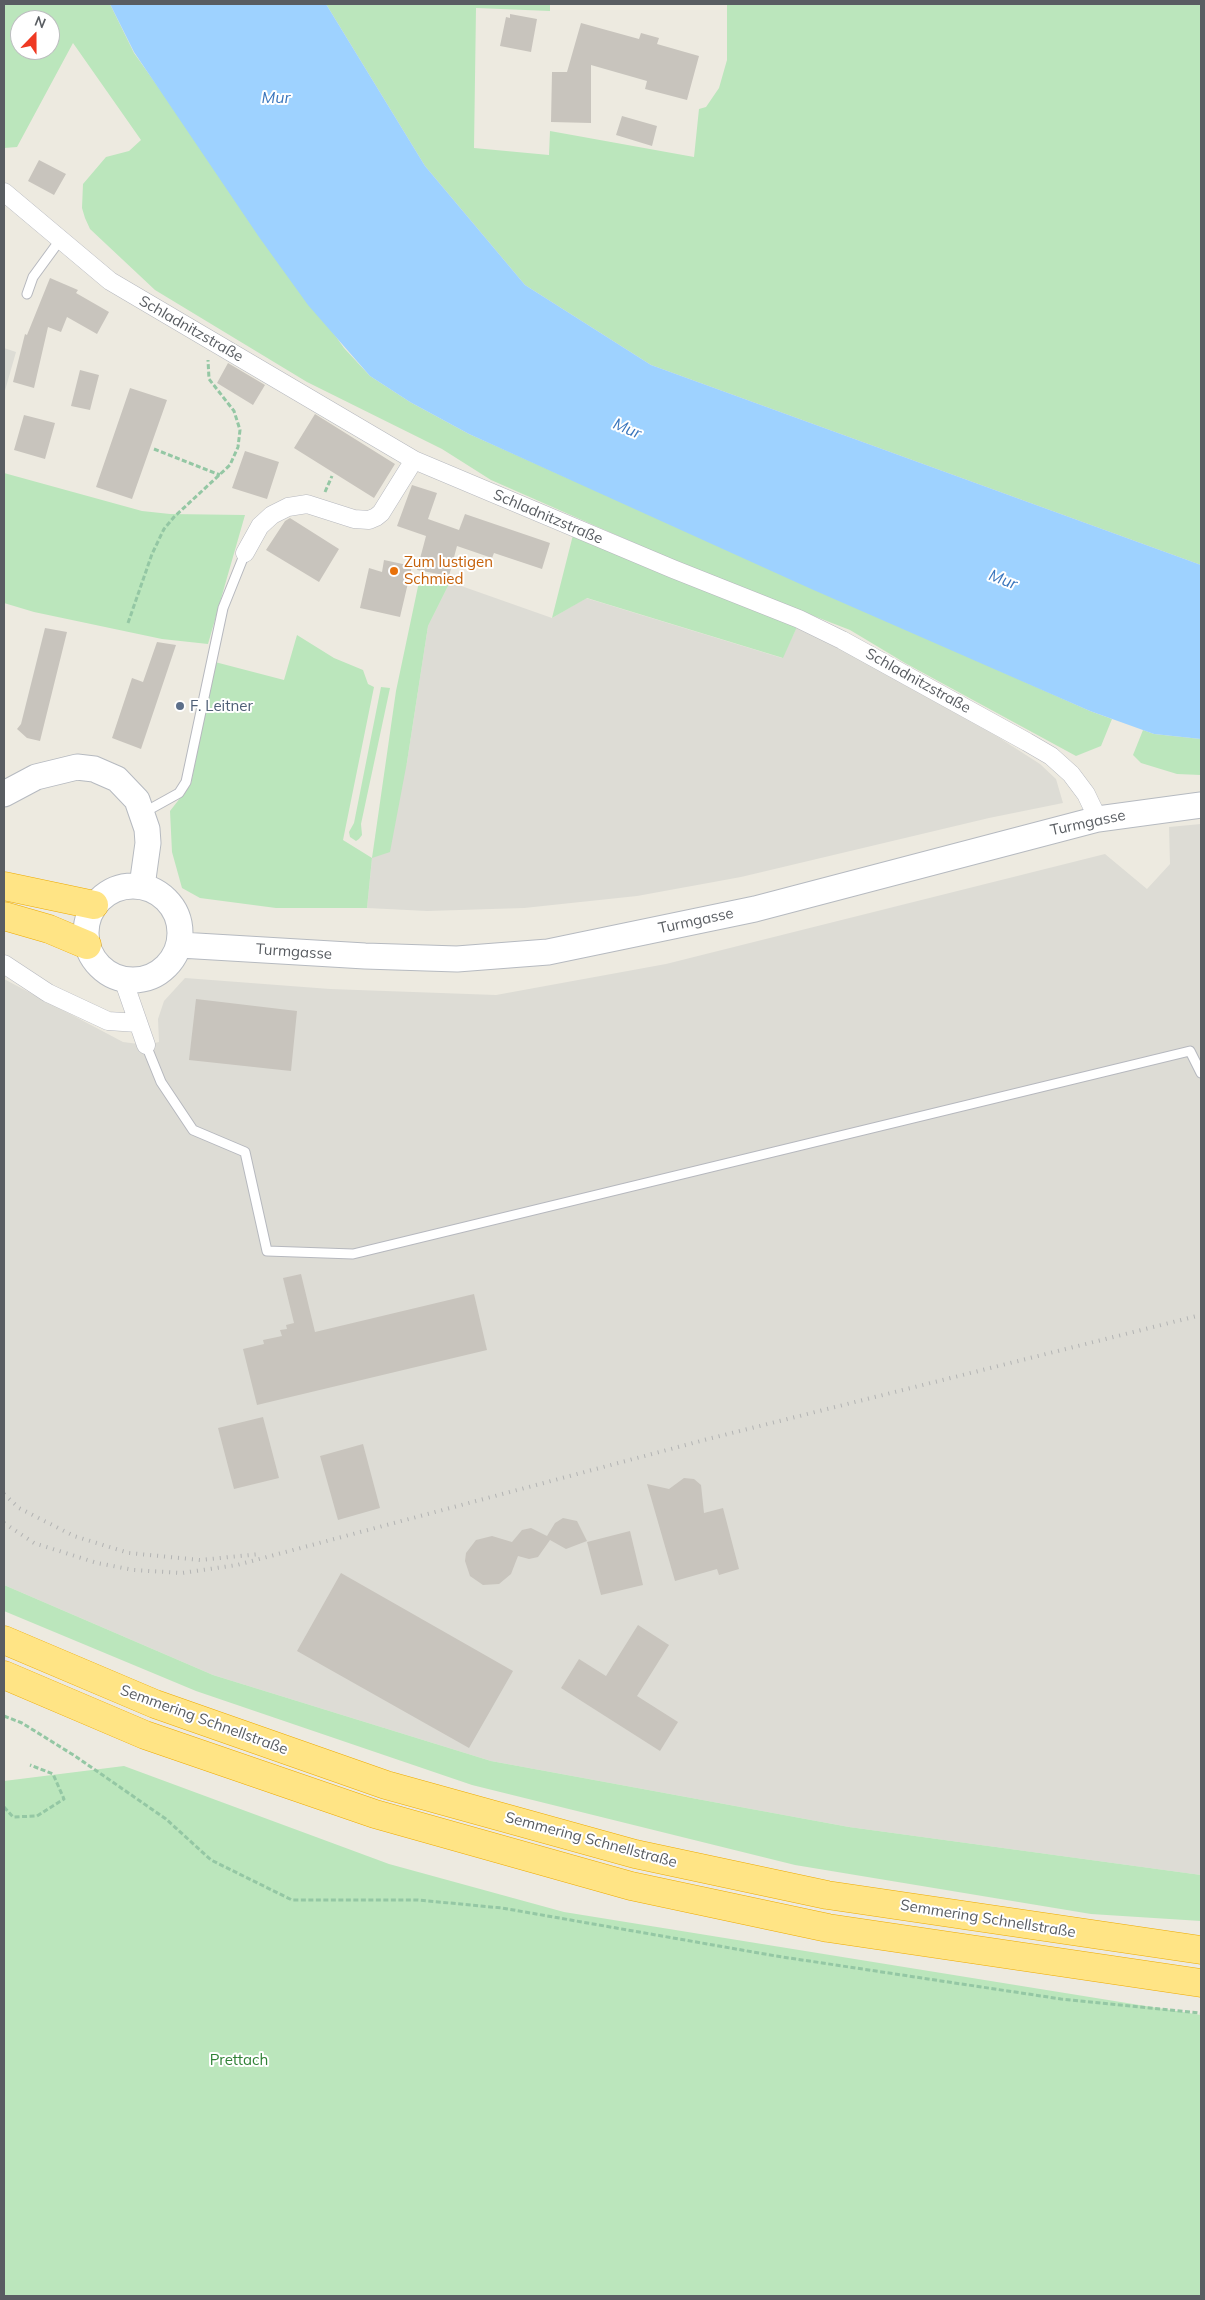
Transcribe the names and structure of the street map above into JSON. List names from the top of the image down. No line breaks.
{"streets":{"highway":["Semmering Schnellstraße"],"main road":["Turmgasse"],"street":["Schladnitzstraße"]},"crossings":[["Schladnitzstraße","Turmgasse"]],"water":["Mur"],"parks":["Prettach"],"places":["Zum lustigen Schmied","F. Leitner"],"north":"top"}
